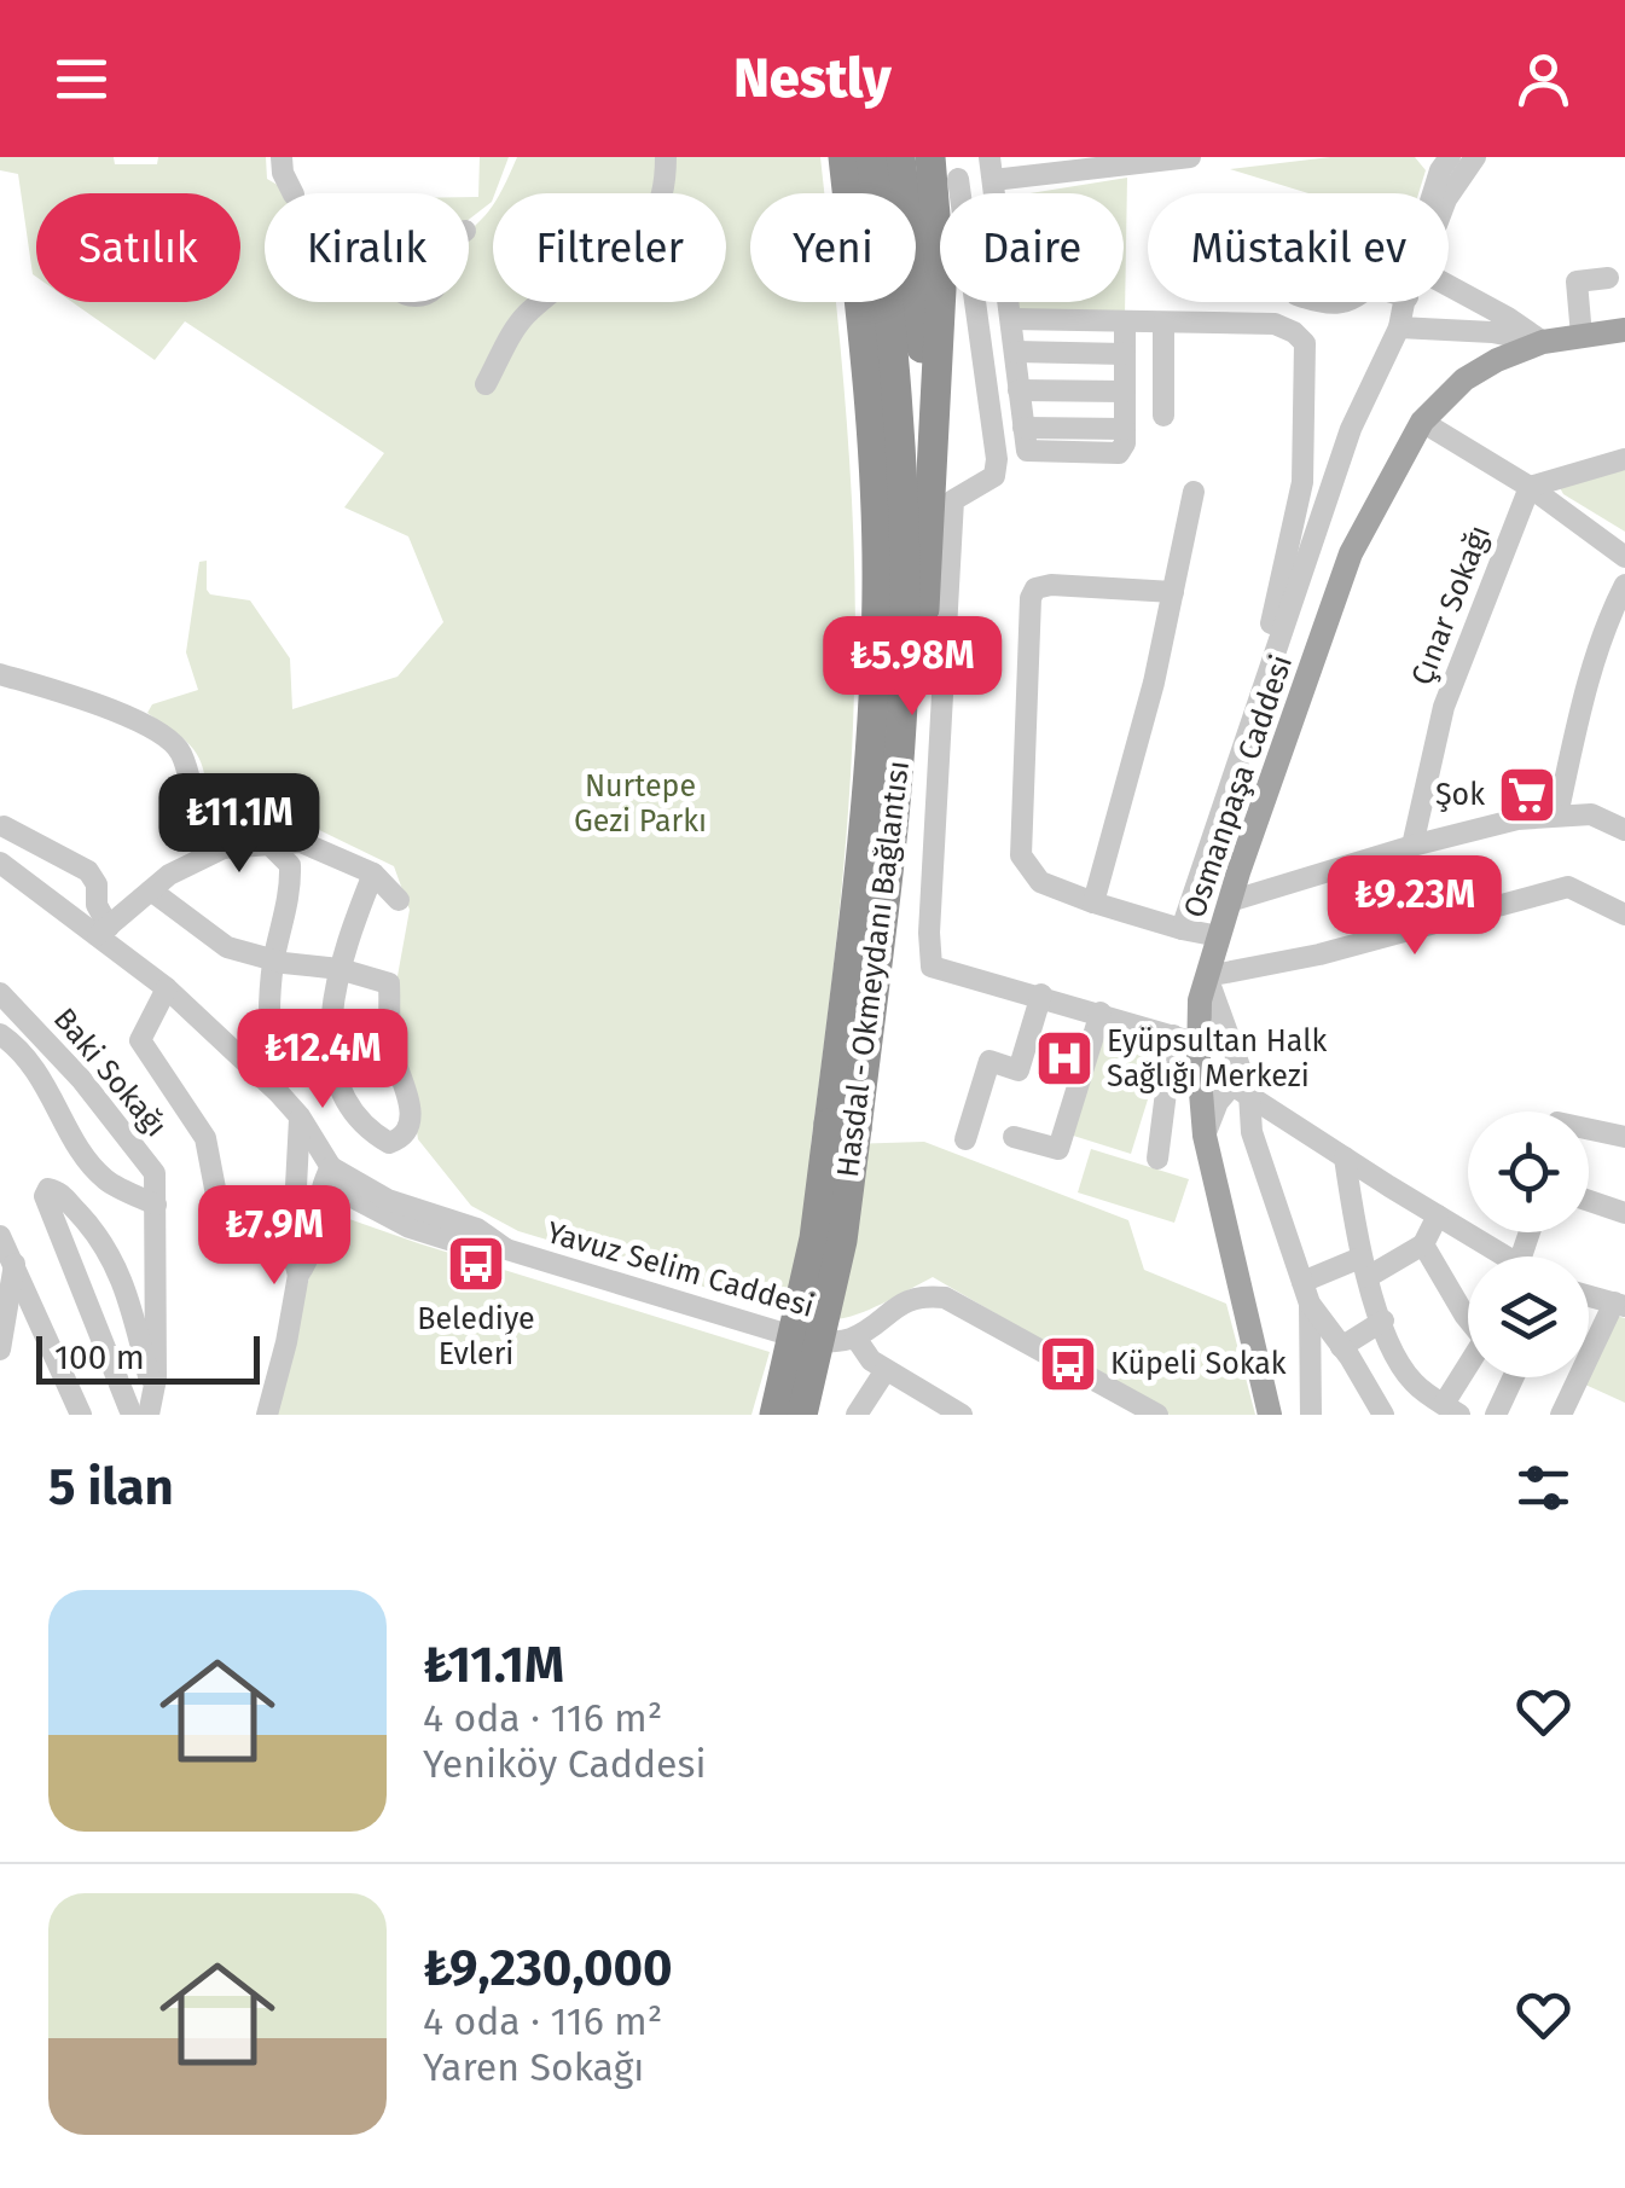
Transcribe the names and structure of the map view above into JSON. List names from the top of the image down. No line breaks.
{"streets":{"highway":["Hasdal - Okmeydanı Bağlantısı"],"main road":["Osmanpaşa Caddesi"],"street":["Çınar Sokağı","Baki Sokağı","Yavuz Selim Caddesi"]},"parks":["Nurtepe Gezi Parkı"],"places":{"supermarket":["Şok"],"hospital":["Eyüpsultan Halk Sağlığı Merkezi"],"bus stop":["Belediye Evleri","Küpeli Sokak"]},"scale_bar":"100 m","page":{"header":"Nestly","chip":["Satılık","Kiralık","Filtreler","Yeni","Daire","Müstakil ev"],"price":["₺5.98M","₺11.1M","₺9.23M","₺12.4M","₺7.9M"],"scale":"100 m","heading":"5 ilan","list":[{"name":"₺11.1M","note":"4 oda · 116 m² · Yeniköy Caddesi"},{"name":"₺9,230,000","note":"4 oda · 116 m² · Yaren Sokağı"}]}}
